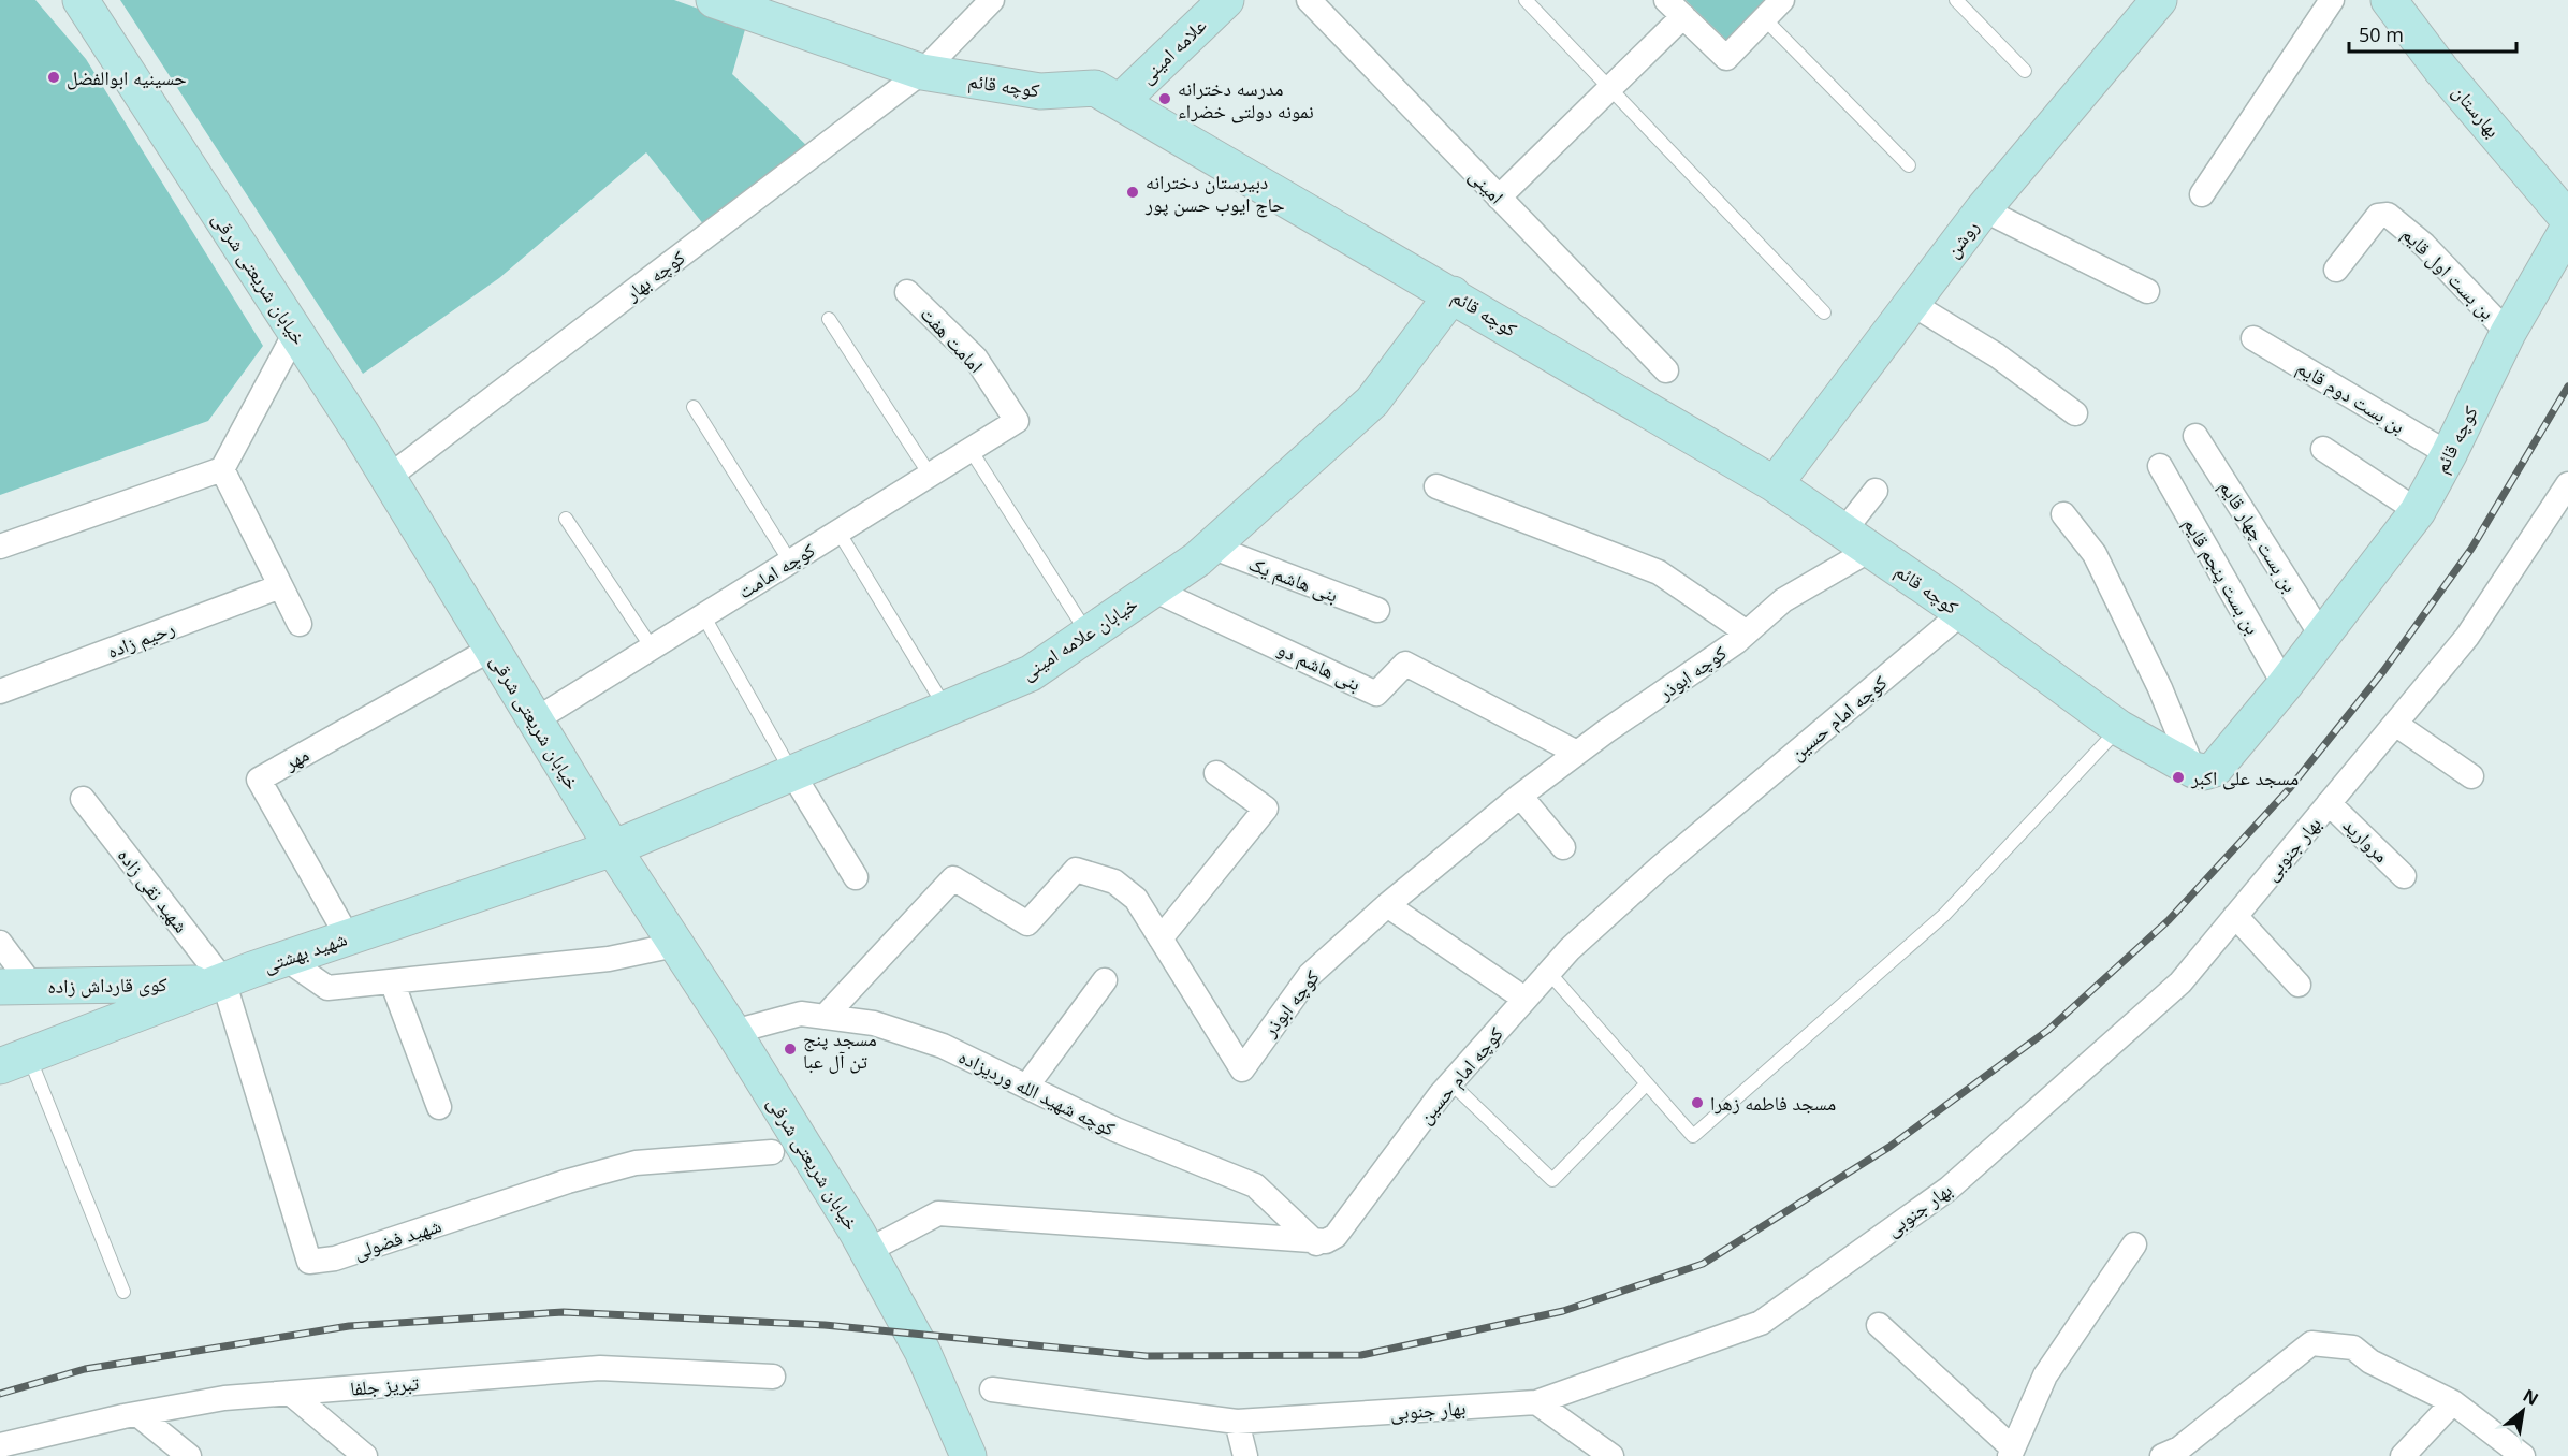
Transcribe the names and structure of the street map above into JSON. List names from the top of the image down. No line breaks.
{"streets":{"street":["علامه امینی","کوچه قائم","بهارستان","امینی","روشن","بن بست اول قایم","کوچه بهار","خیابان شریعتی شرقی","امامت هفت","بن بست دوم قایم","بن بست چهار قایم","کوچه امامت","بن بست پنجم قایم","بنی هاشم یک","خیابان علامه امینی","رحیم زاده","بنی هاشم دو","کوچه ابوذر","کوچه امام حسین","مهر","مروارید","بهار جنوبی","شهید نقی زاده","شهید بهشتی","کوی قارداش زاده","کوچه شهید الله وردیزاده","شهید فضولی","تبریز جلفا"]},"crossings":[["علامه امینی","کوچه قائم"],["کوچه قائم","روشن"],["کوچه قائم","بن بست اول قایم"],["کوچه قائم","کوچه بهار"],["کوچه قائم","بن بست دوم قایم"],["کوچه قائم","بن بست چهار قایم"],["کوچه قائم","بن بست پنجم قایم"],["کوچه قائم","خیابان علامه امینی"],["کوچه قائم","کوچه ابوذر"],["کوچه قائم","کوچه امام حسین"],["کوچه بهار","خیابان شریعتی شرقی"],["خیابان شریعتی شرقی","کوچه امامت"],["خیابان شریعتی شرقی","خیابان علامه امینی"],["خیابان شریعتی شرقی","مهر"],["خیابان شریعتی شرقی","شهید بهشتی"],["خیابان شریعتی شرقی","کوچه شهید الله وردیزاده"],["امامت هفت","کوچه امامت"],["بنی هاشم یک","خیابان علامه امینی"],["خیابان علامه امینی","بنی هاشم دو"],["خیابان علامه امینی","شهید بهشتی"],["بنی هاشم دو","کوچه ابوذر"],["کوچه ابوذر","کوچه شهید الله وردیزاده"],["کوچه امام حسین","کوچه شهید الله وردیزاده"],["مهر","شهید بهشتی"],["مروارید","بهار جنوبی"],["شهید نقی زاده","شهید بهشتی"],["شهید نقی زاده","کوی قارداش زاده"],["شهید نقی زاده","شهید فضولی"],["شهید بهشتی","کوی قارداش زاده"],["شهید بهشتی","شهید فضولی"],["کوی قارداش زاده","شهید فضولی"]],"places":["حسینیه ابوالفضل","مدرسه دخترانه نمونه دولتی خضراء","دبیرستان دخترانه حاج ایوب حسن پور","مسجد علی اکبر","مسجد پنج تن آل عبا","مسجد فاطمه زهرا"],"scale_bar":"50 m","north":"top right"}
